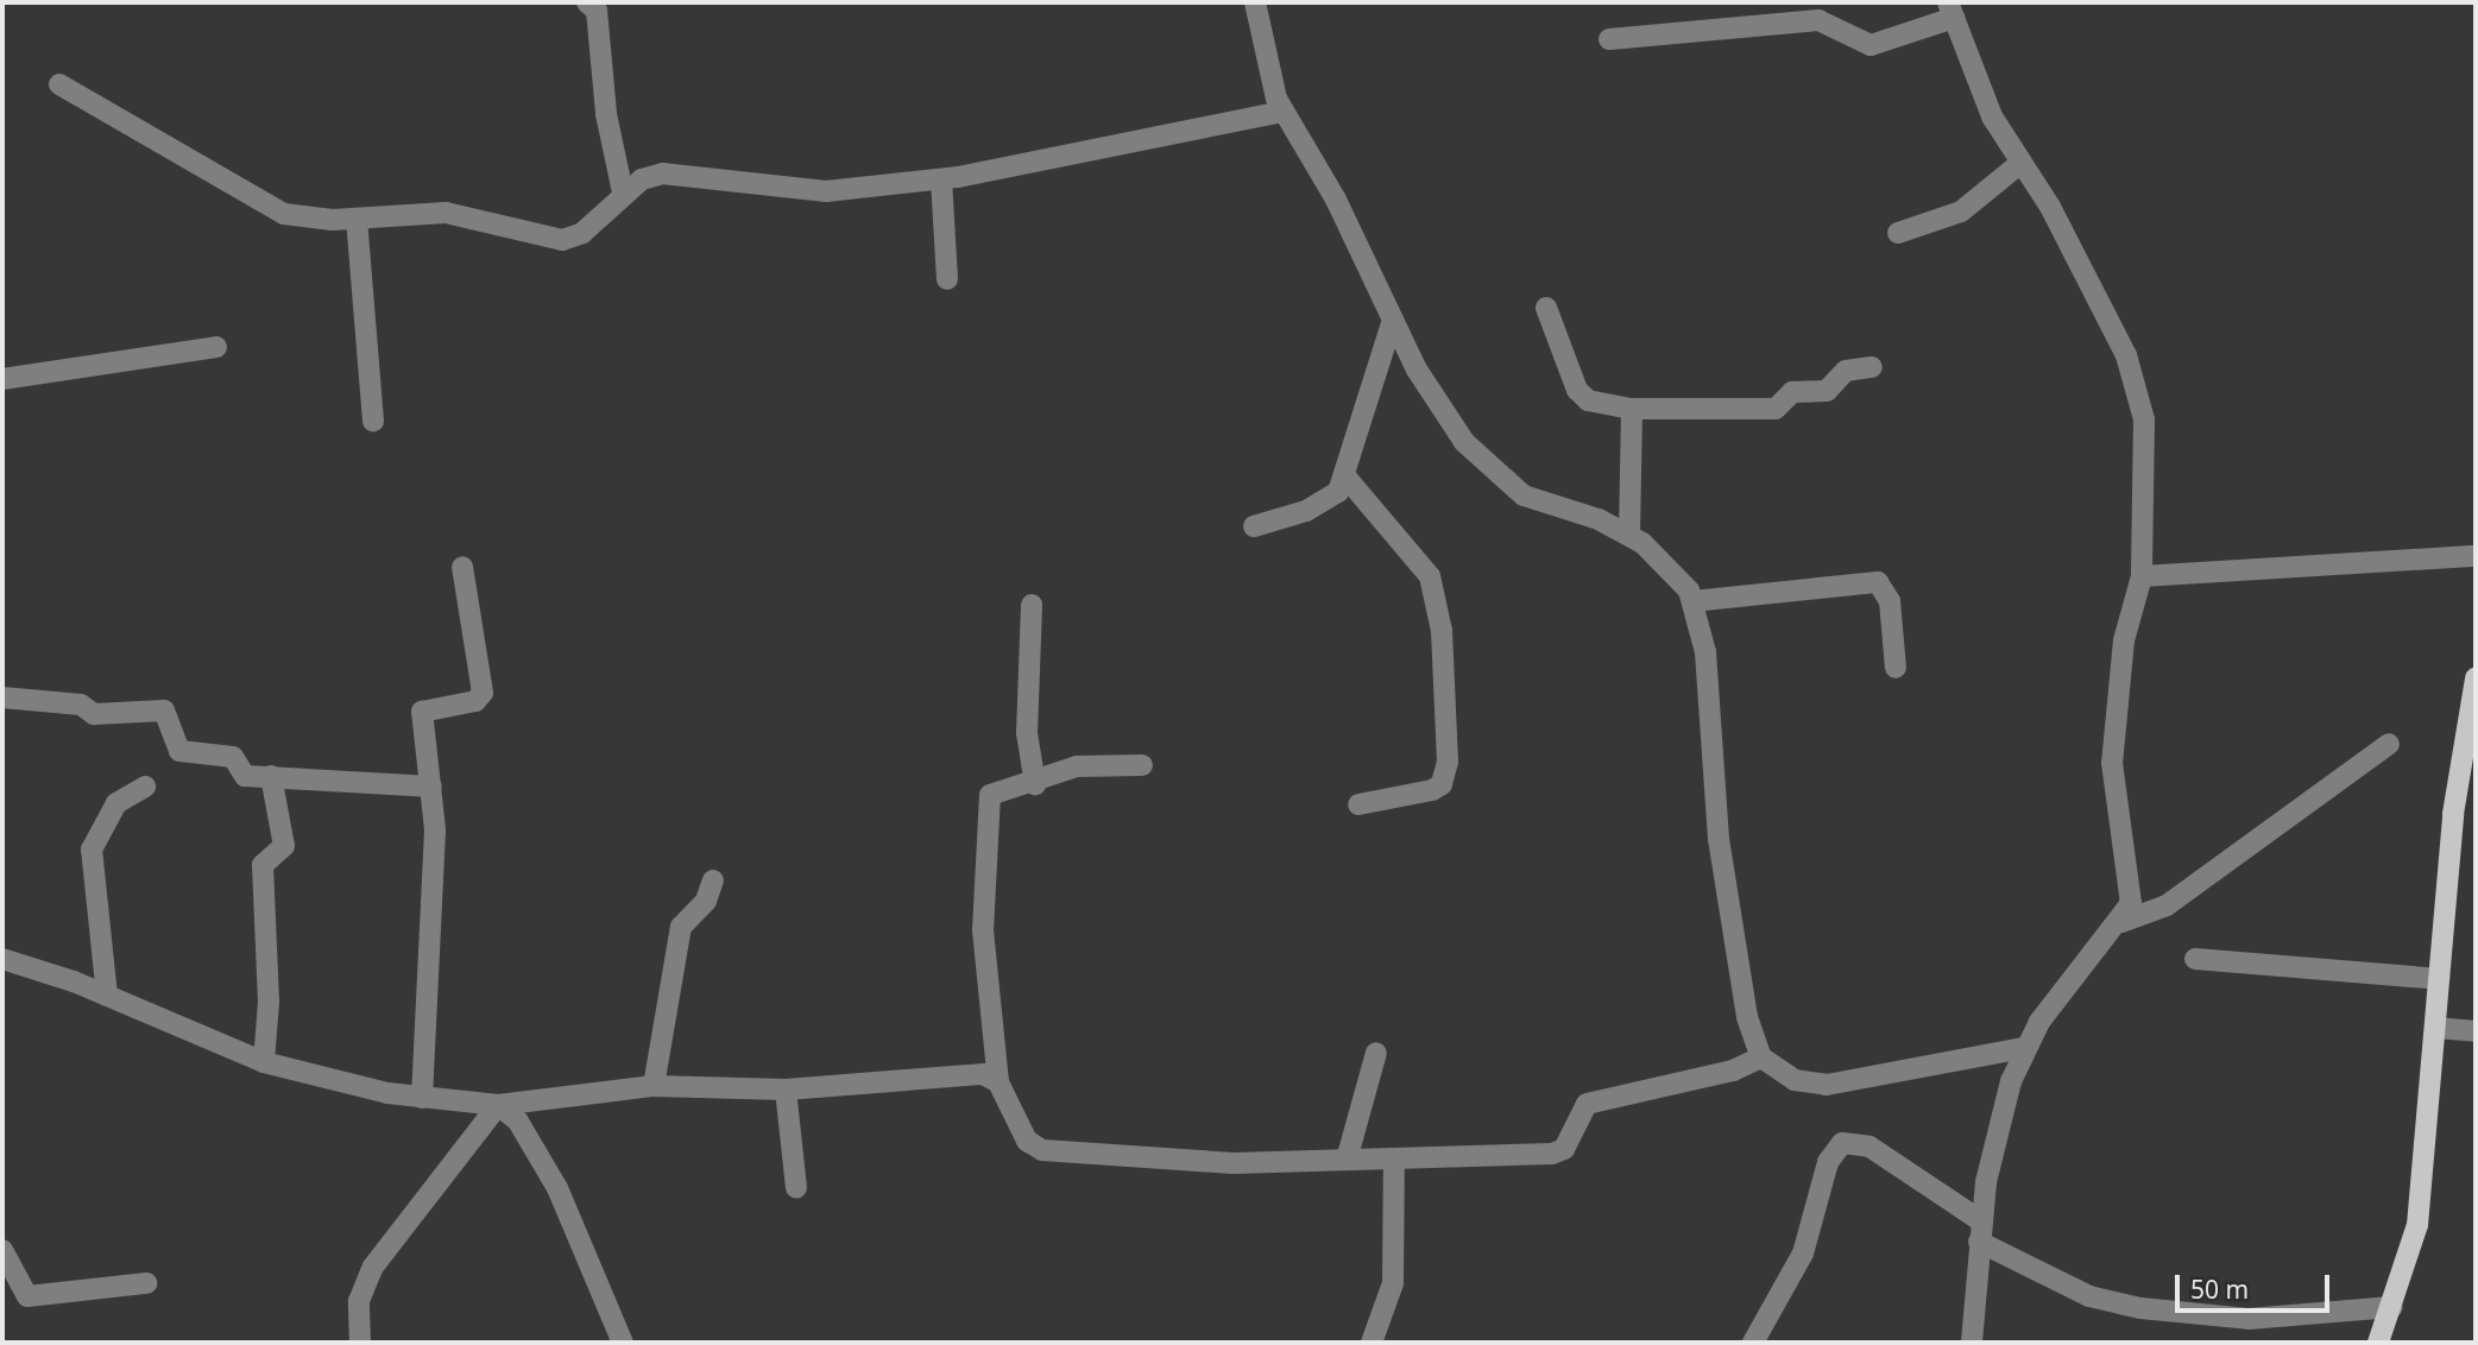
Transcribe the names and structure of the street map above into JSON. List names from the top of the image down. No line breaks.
{"scale_bar":"50 m"}
